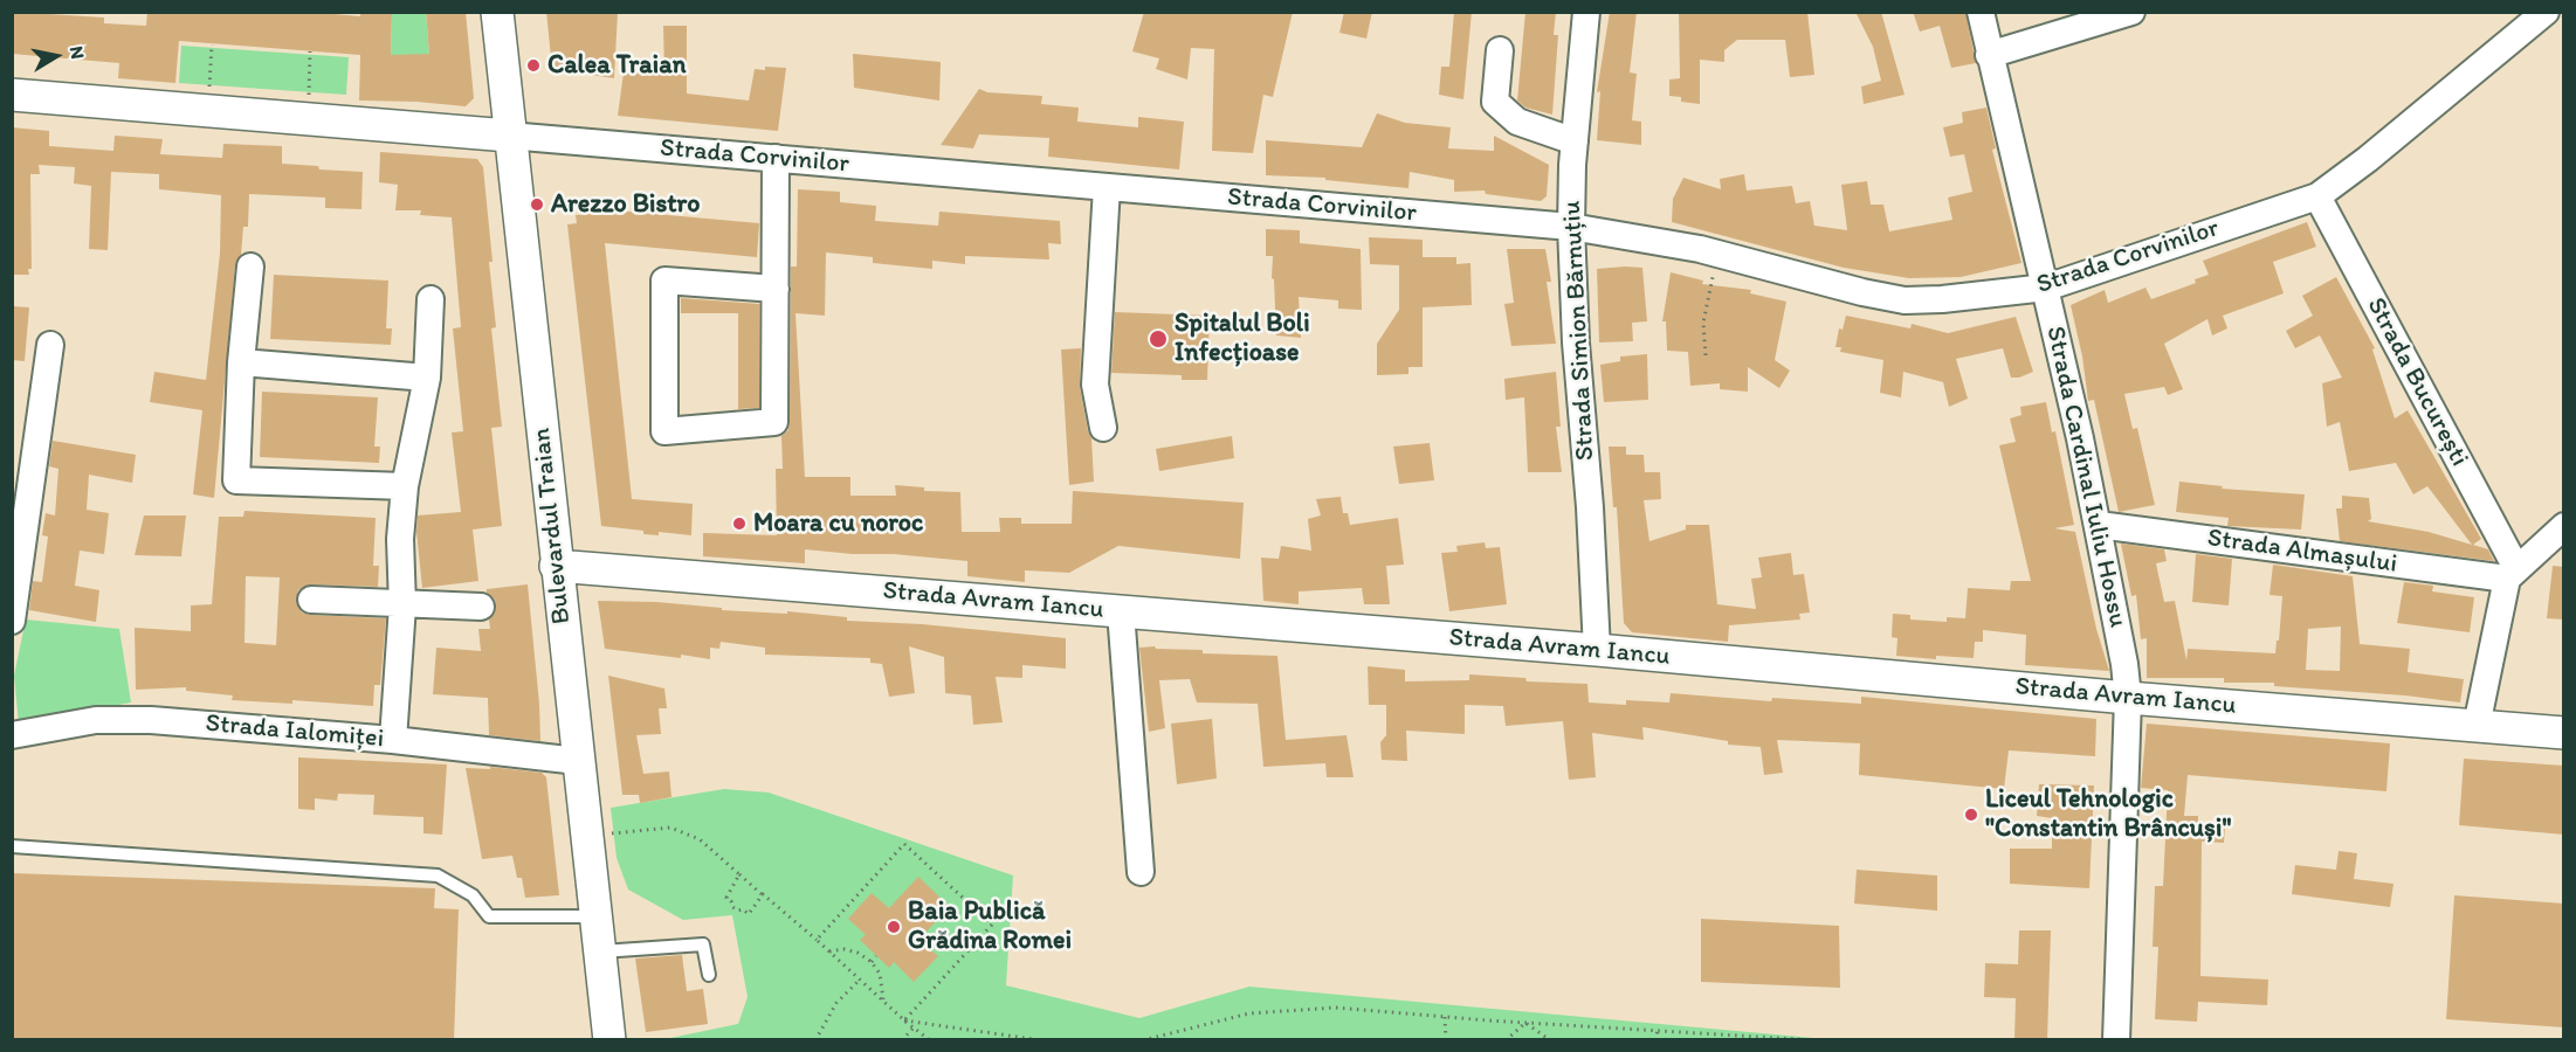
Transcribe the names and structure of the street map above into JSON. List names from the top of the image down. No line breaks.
{"streets":{"street":["Strada Corvinilor","Strada Simion Bărnuțiu","Strada București","Strada Cardinal Iuliu Hossu","Bulevardul Traian","Strada Almașului","Strada Avram Iancu","Strada Ialomiței"]},"crossings":[["Strada Corvinilor","Strada Simion Bărnuțiu"],["Strada Corvinilor","Strada București"],["Strada Corvinilor","Strada Cardinal Iuliu Hossu"],["Strada Corvinilor","Bulevardul Traian"],["Strada Simion Bărnuțiu","Strada Avram Iancu"],["Strada București","Strada Almașului"],["Strada Cardinal Iuliu Hossu","Strada Almașului"],["Strada Cardinal Iuliu Hossu","Strada Avram Iancu"],["Bulevardul Traian","Strada Avram Iancu"],["Bulevardul Traian","Strada Ialomiței"]],"places":["Calea Traian","Arezzo Bistro","Spitalul Boli Infecțioase","Moara cu noroc","Liceul Tehnologic \"Constantin Brâncuși\"","Baia Publică Grădina Romei"],"north":"right"}
